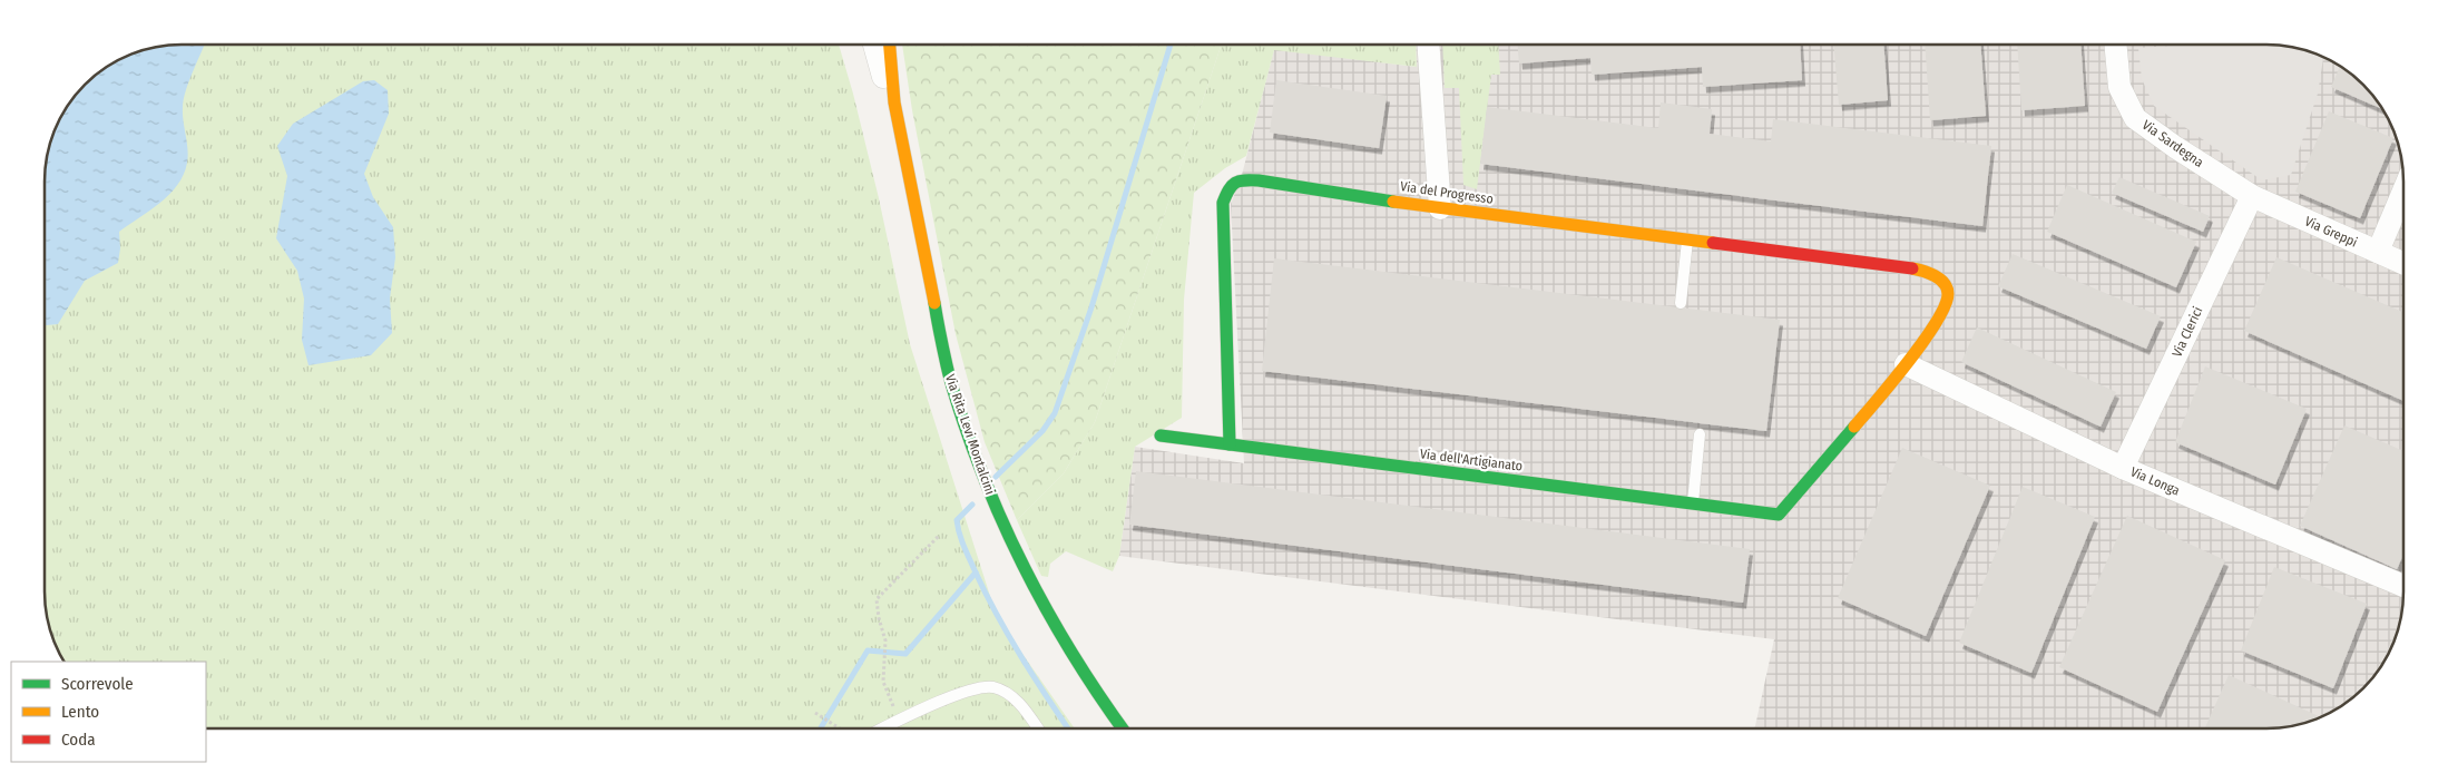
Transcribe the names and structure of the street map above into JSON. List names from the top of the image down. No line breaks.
{"streets":{"street":["Via Sardegna","Via del Progresso","Via Greppi","Via Clerici","Via Rita Levi Montalcini","Via dell'Artigianato","Via Longa"]},"crossings":[["Via Sardegna","Via Greppi"],["Via Sardegna","Via Clerici"],["Via del Progresso","Via dell'Artigianato"],["Via del Progresso","Via Longa"],["Via Greppi","Via Clerici"],["Via Clerici","Via Longa"],["Via dell'Artigianato","Via Longa"]],"legend":["Scorrevole","Lento","Coda"]}
